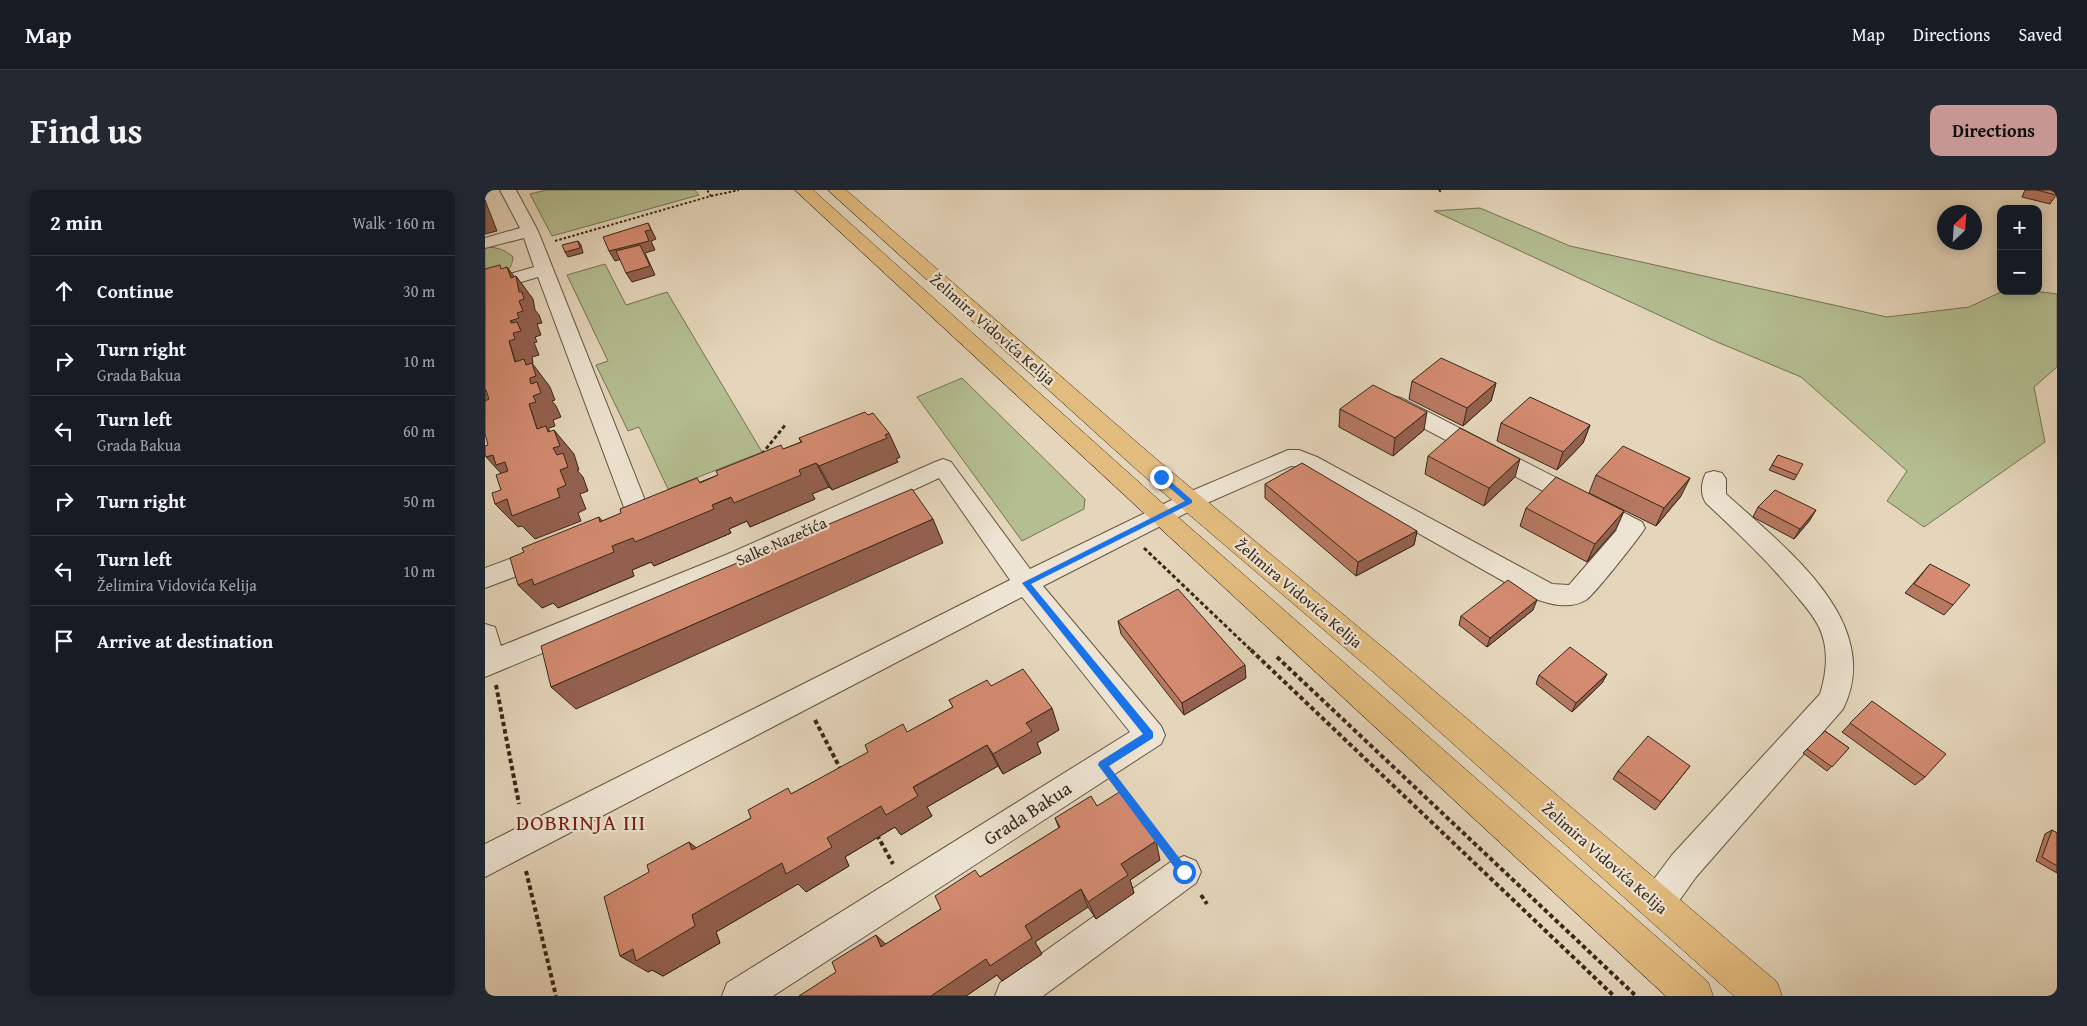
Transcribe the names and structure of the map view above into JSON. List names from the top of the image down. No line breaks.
{"streets":{"main road":["Želimira Vidovića Kelija"],"street":["Salke Nazečića","Grada Bakua"]},"crossings":[["Salke Nazečića","Grada Bakua"]],"districts":["DOBRINJA III"],"north":"top right","page":{"header":"Map","nav":["Map","Directions","Saved"],"title":"Find us","buttons":"Directions","heading":["2 min","Walk · 160 m"],"map_buttons":["+","−"],"list":[["Continue","30 m"],["Turn right","Grada Bakua","10 m"],["Turn left","Grada Bakua","60 m"],["Turn right","50 m"],["Turn left","Želimira Vidovića Kelija","10 m"],"Arrive at destination"]}}
